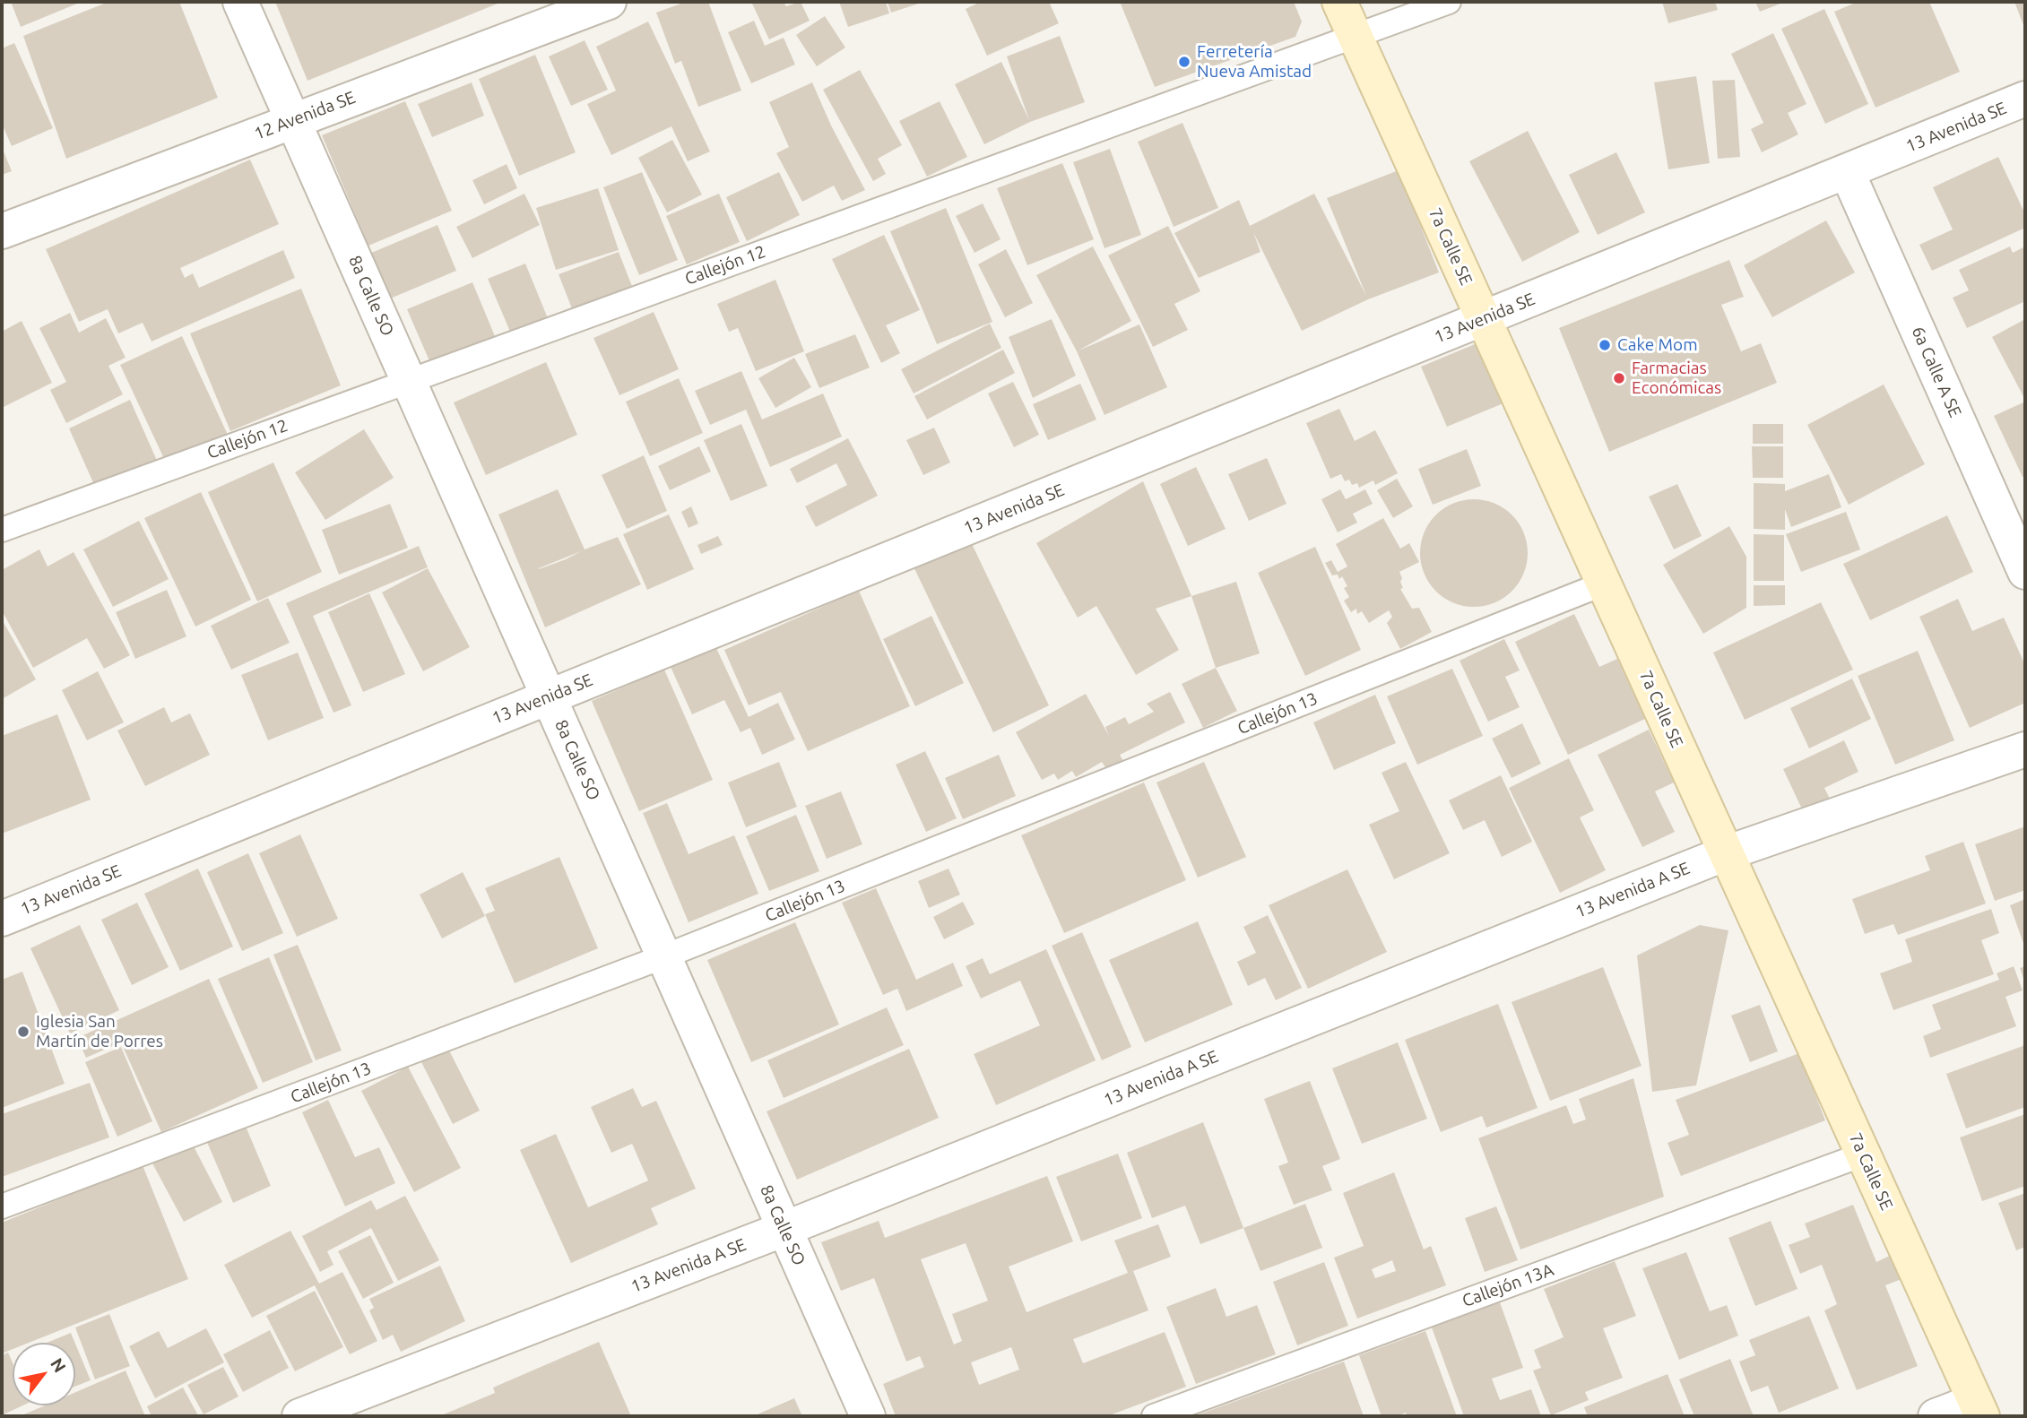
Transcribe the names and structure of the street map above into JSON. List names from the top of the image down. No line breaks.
{"streets":{"main road":["7a Calle SE"],"street":["12 Avenida SE","13 Avenida SE","8a Calle SO","6a Calle A SE","13 Avenida A SE"],"lane":["Callejón 12","Callejón 13","Callejón 13A"]},"crossings":[["12 Avenida SE","8a Calle SO"],["13 Avenida SE","7a Calle SE"],["13 Avenida SE","8a Calle SO"],["13 Avenida SE","6a Calle A SE"],["7a Calle SE","Callejón 12"],["7a Calle SE","Callejón 13"],["7a Calle SE","13 Avenida A SE"],["7a Calle SE","Callejón 13A"],["Callejón 12","8a Calle SO"],["8a Calle SO","Callejón 13"],["8a Calle SO","13 Avenida A SE"]],"places":["Ferretería Nueva Amistad","Cake Mom","Farmacias Económicas","Iglesia San Martín de Porres"],"north":"top right"}
